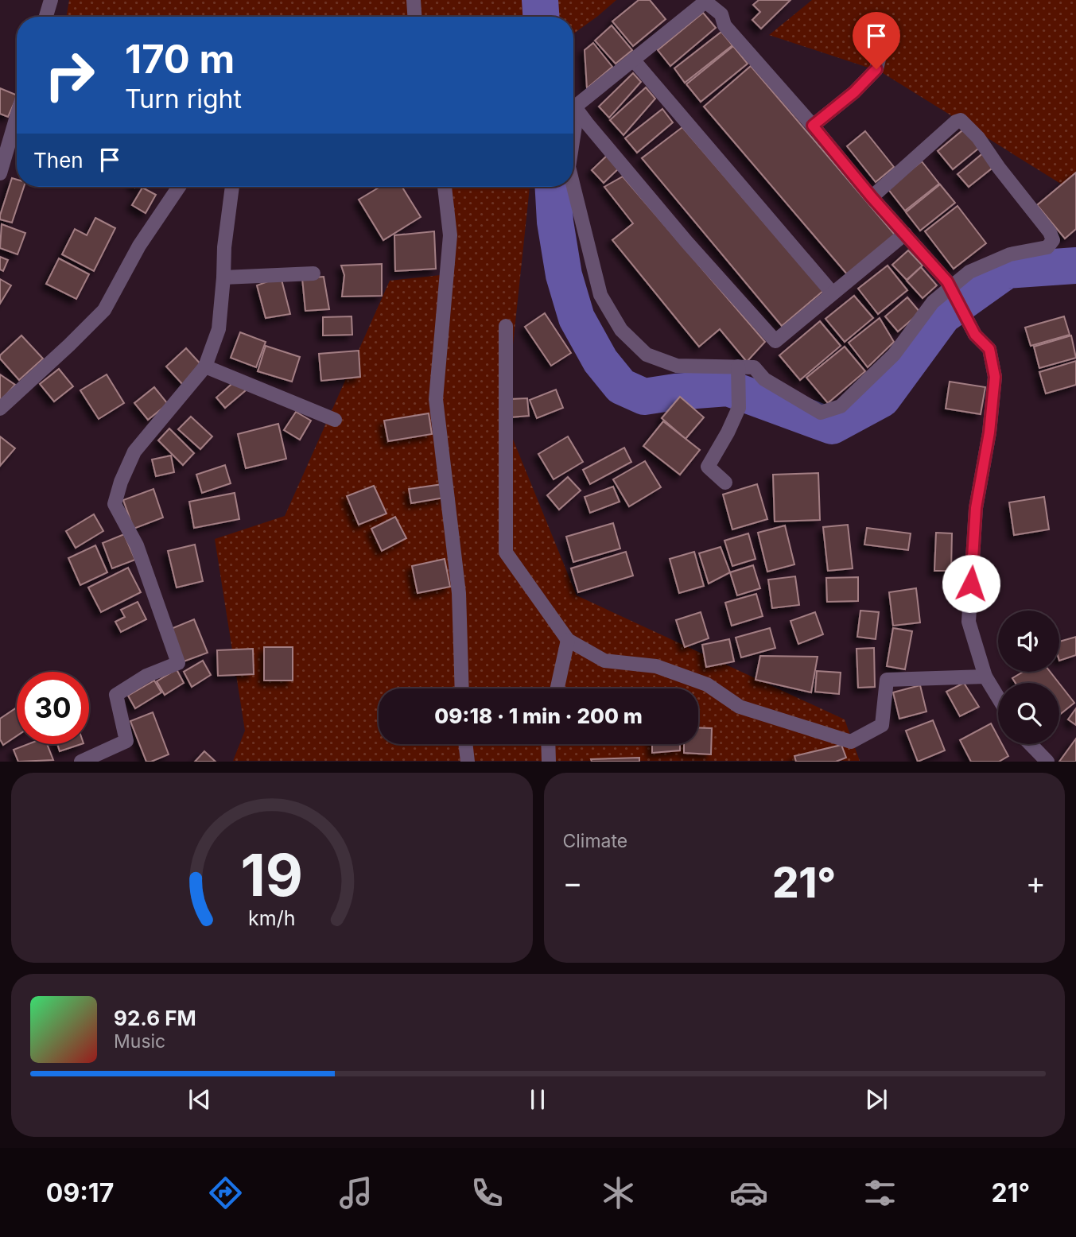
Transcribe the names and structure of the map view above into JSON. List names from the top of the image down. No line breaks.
{"page":{"turn":["170 m","Turn right"],"then":"Then","limit":"30","trip":"09:18 · 1 min · 200 m","tile":"Climate","heat":["−","21°","+"],"song":["92.6 FM","Music"],"tabs":["09:17","21°"],"gauge":["19","km/h"]}}
